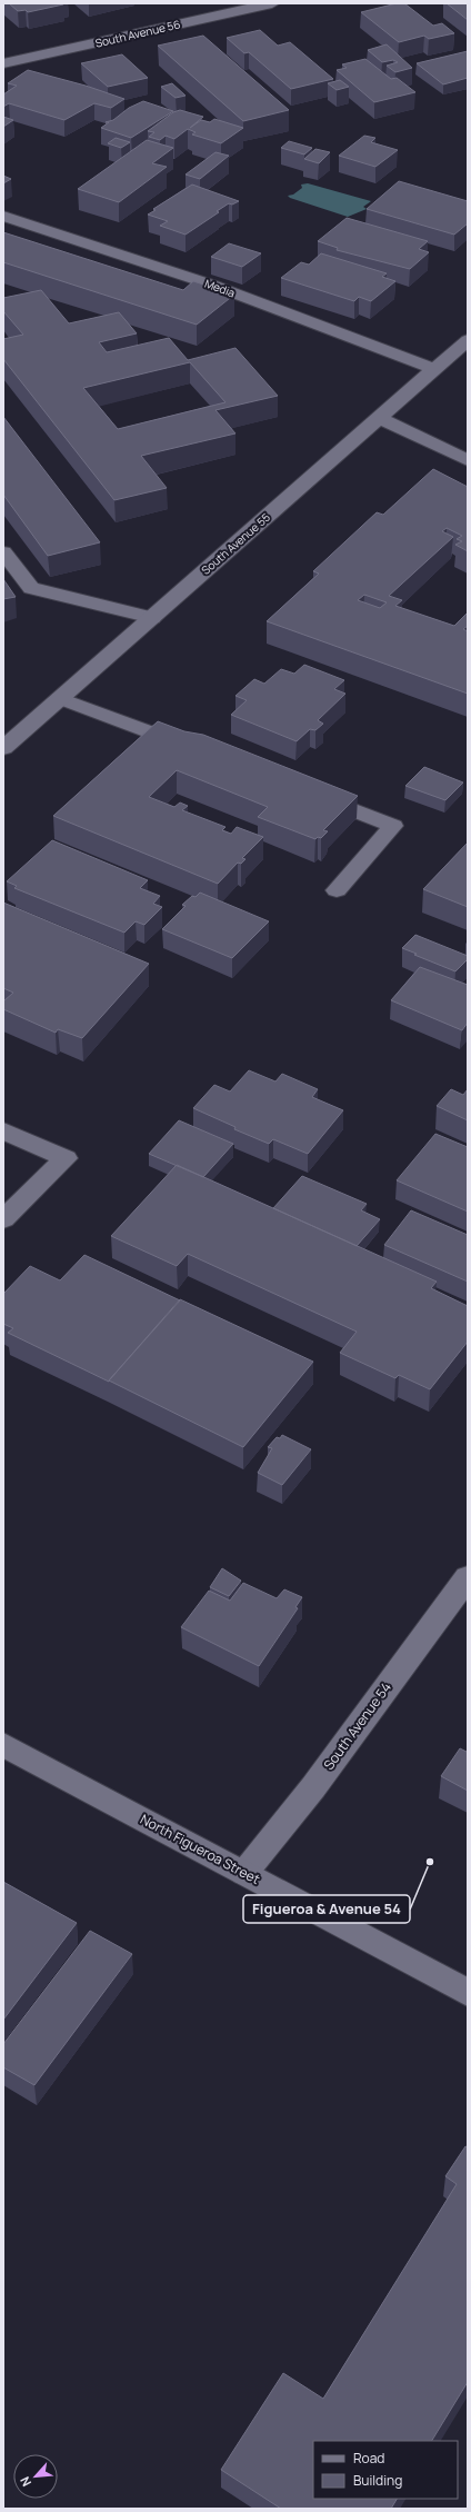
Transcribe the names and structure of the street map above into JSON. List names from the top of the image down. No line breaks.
{"streets":{"street":["South Avenue 56","Media","South Avenue 55","South Avenue 54","North Figueroa Street"]},"crossings":[["Media","South Avenue 55"],["South Avenue 54","North Figueroa Street"]],"places":["Figueroa & Avenue 54"],"legend":["Road","Building"],"north":"bottom left"}
